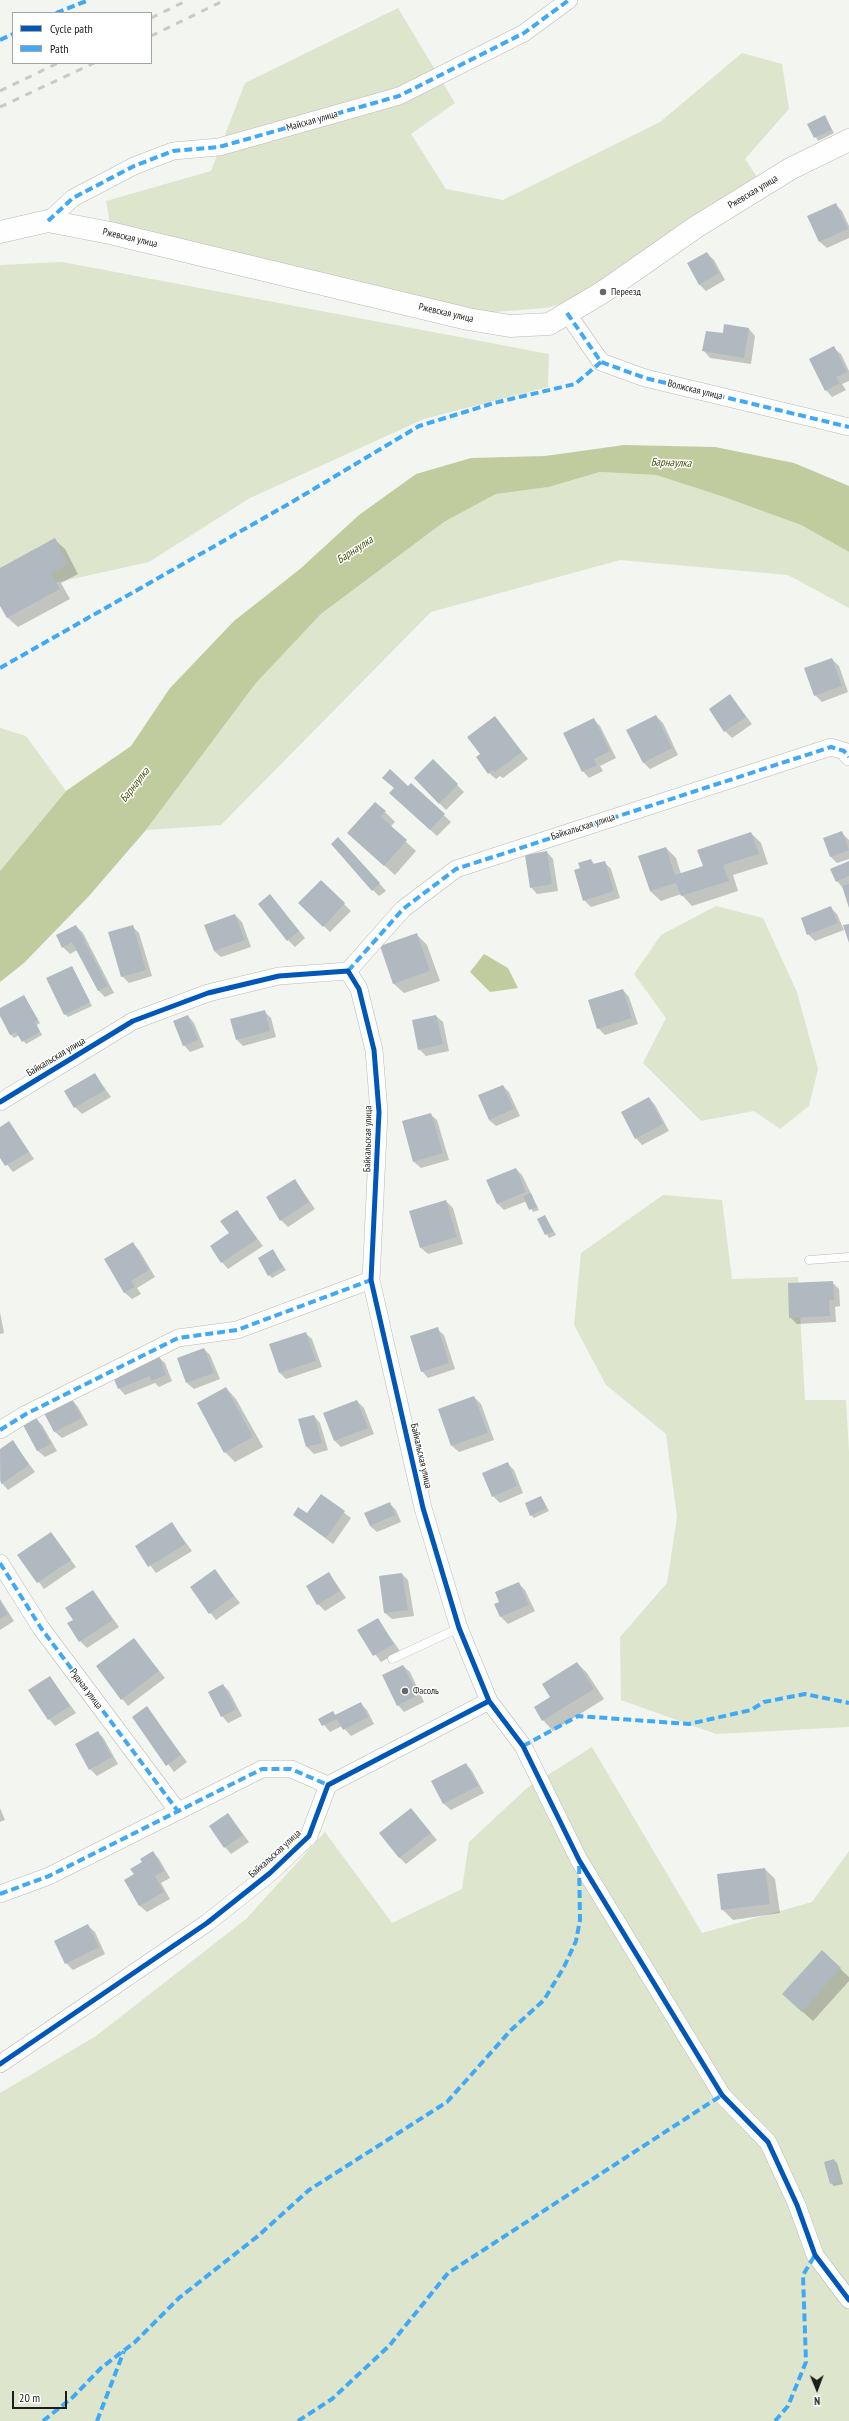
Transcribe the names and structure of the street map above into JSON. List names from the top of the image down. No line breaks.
{"streets":{"main road":["Ржевская улица"],"street":["Майская улица","Волжская улица","Байкальская улица","Рудная улица"]},"crossings":[["Майская улица","Ржевская улица"],["Ржевская улица","Волжская улица"]],"water":["Барнаулка"],"places":["Переезд","Фасоль"],"legend":["Cycle path","Path"],"scale_bar":"20 m","north":"bottom"}
